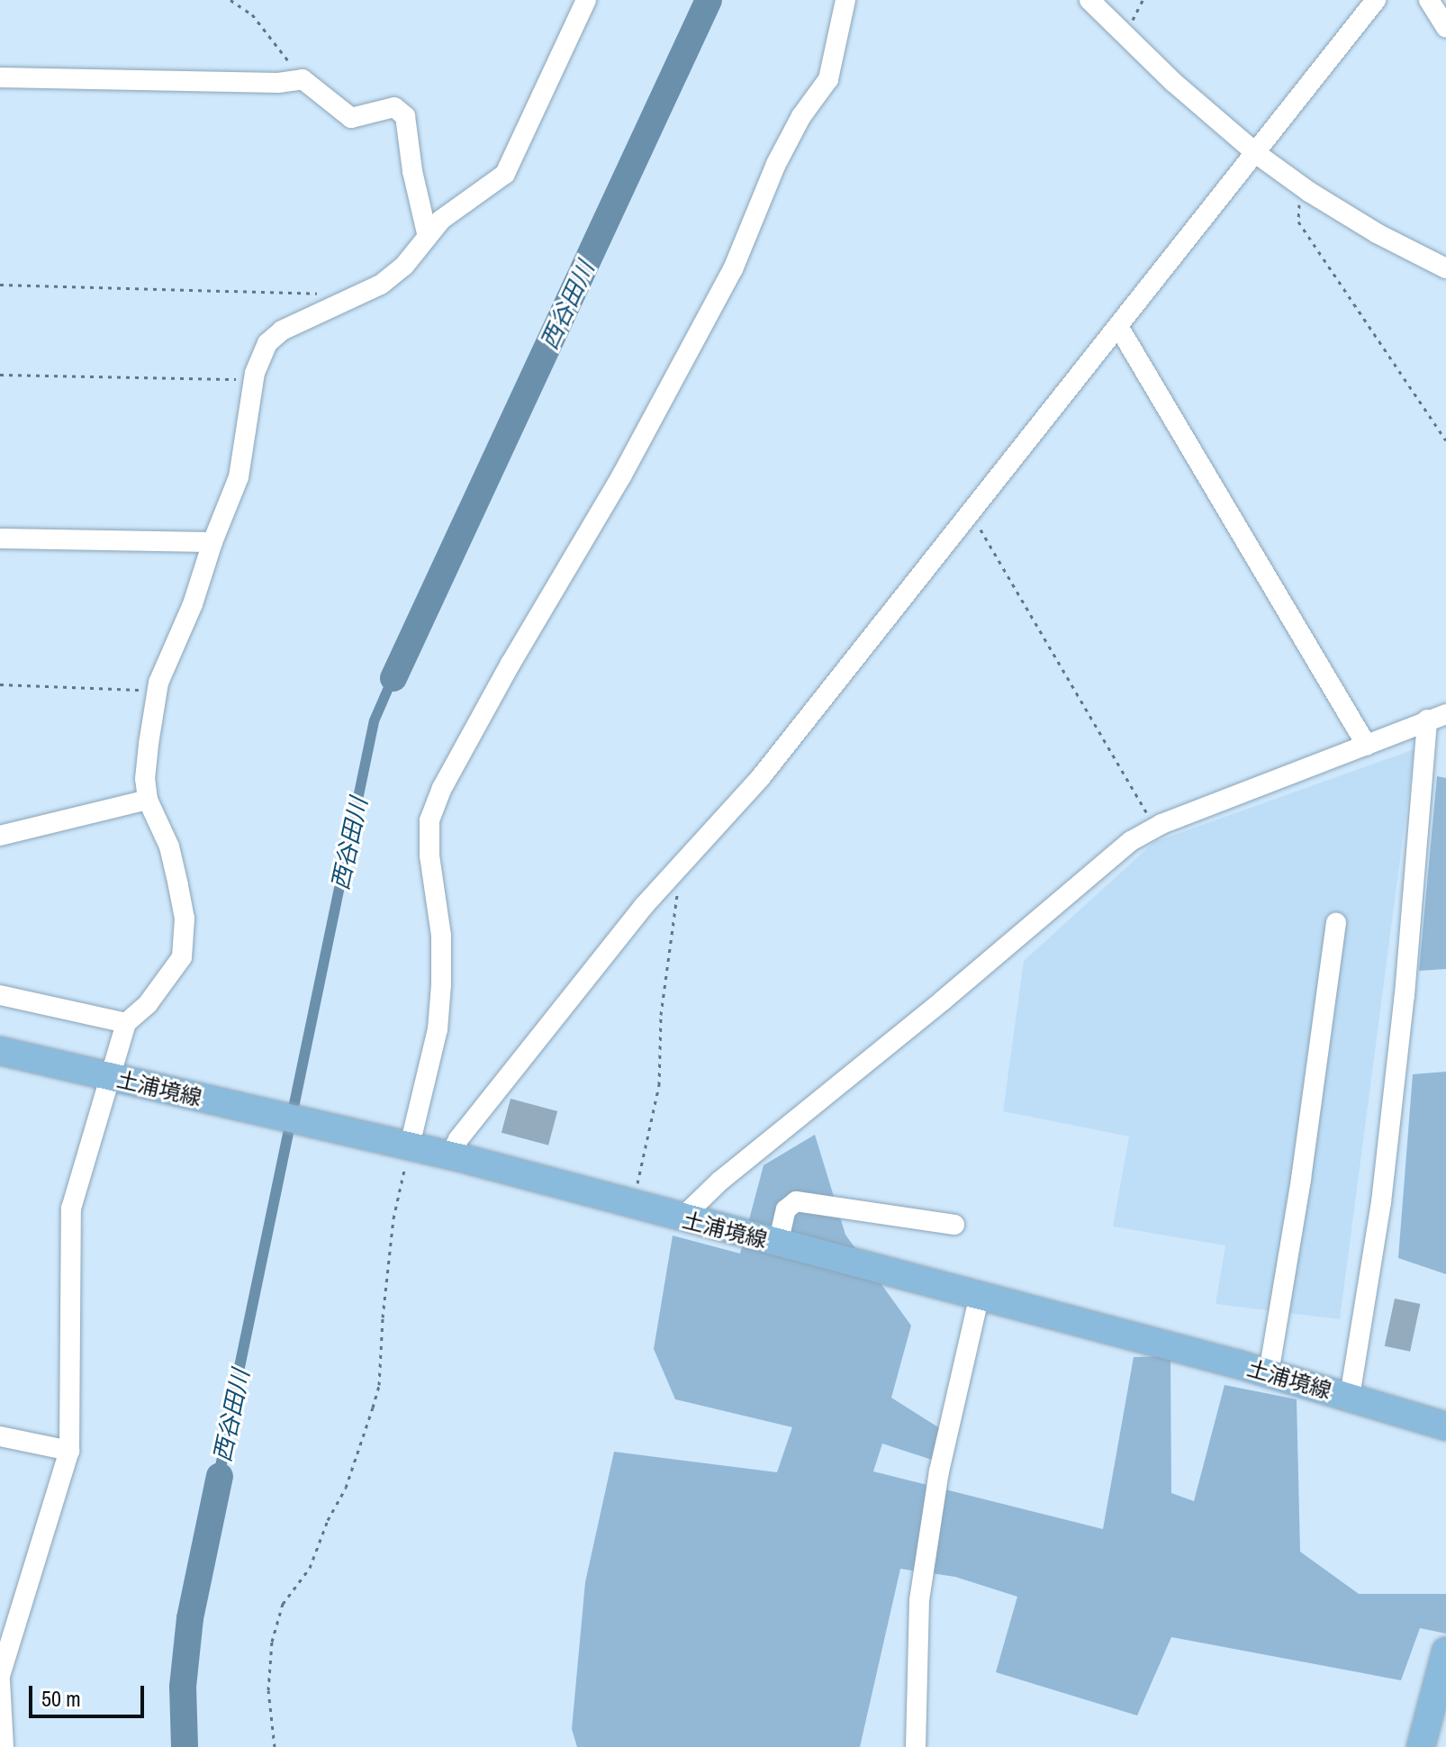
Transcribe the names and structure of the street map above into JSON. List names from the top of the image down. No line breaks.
{"streets":{"main road":["土浦境線"]},"water":["西谷田川"],"scale_bar":"50 m"}
